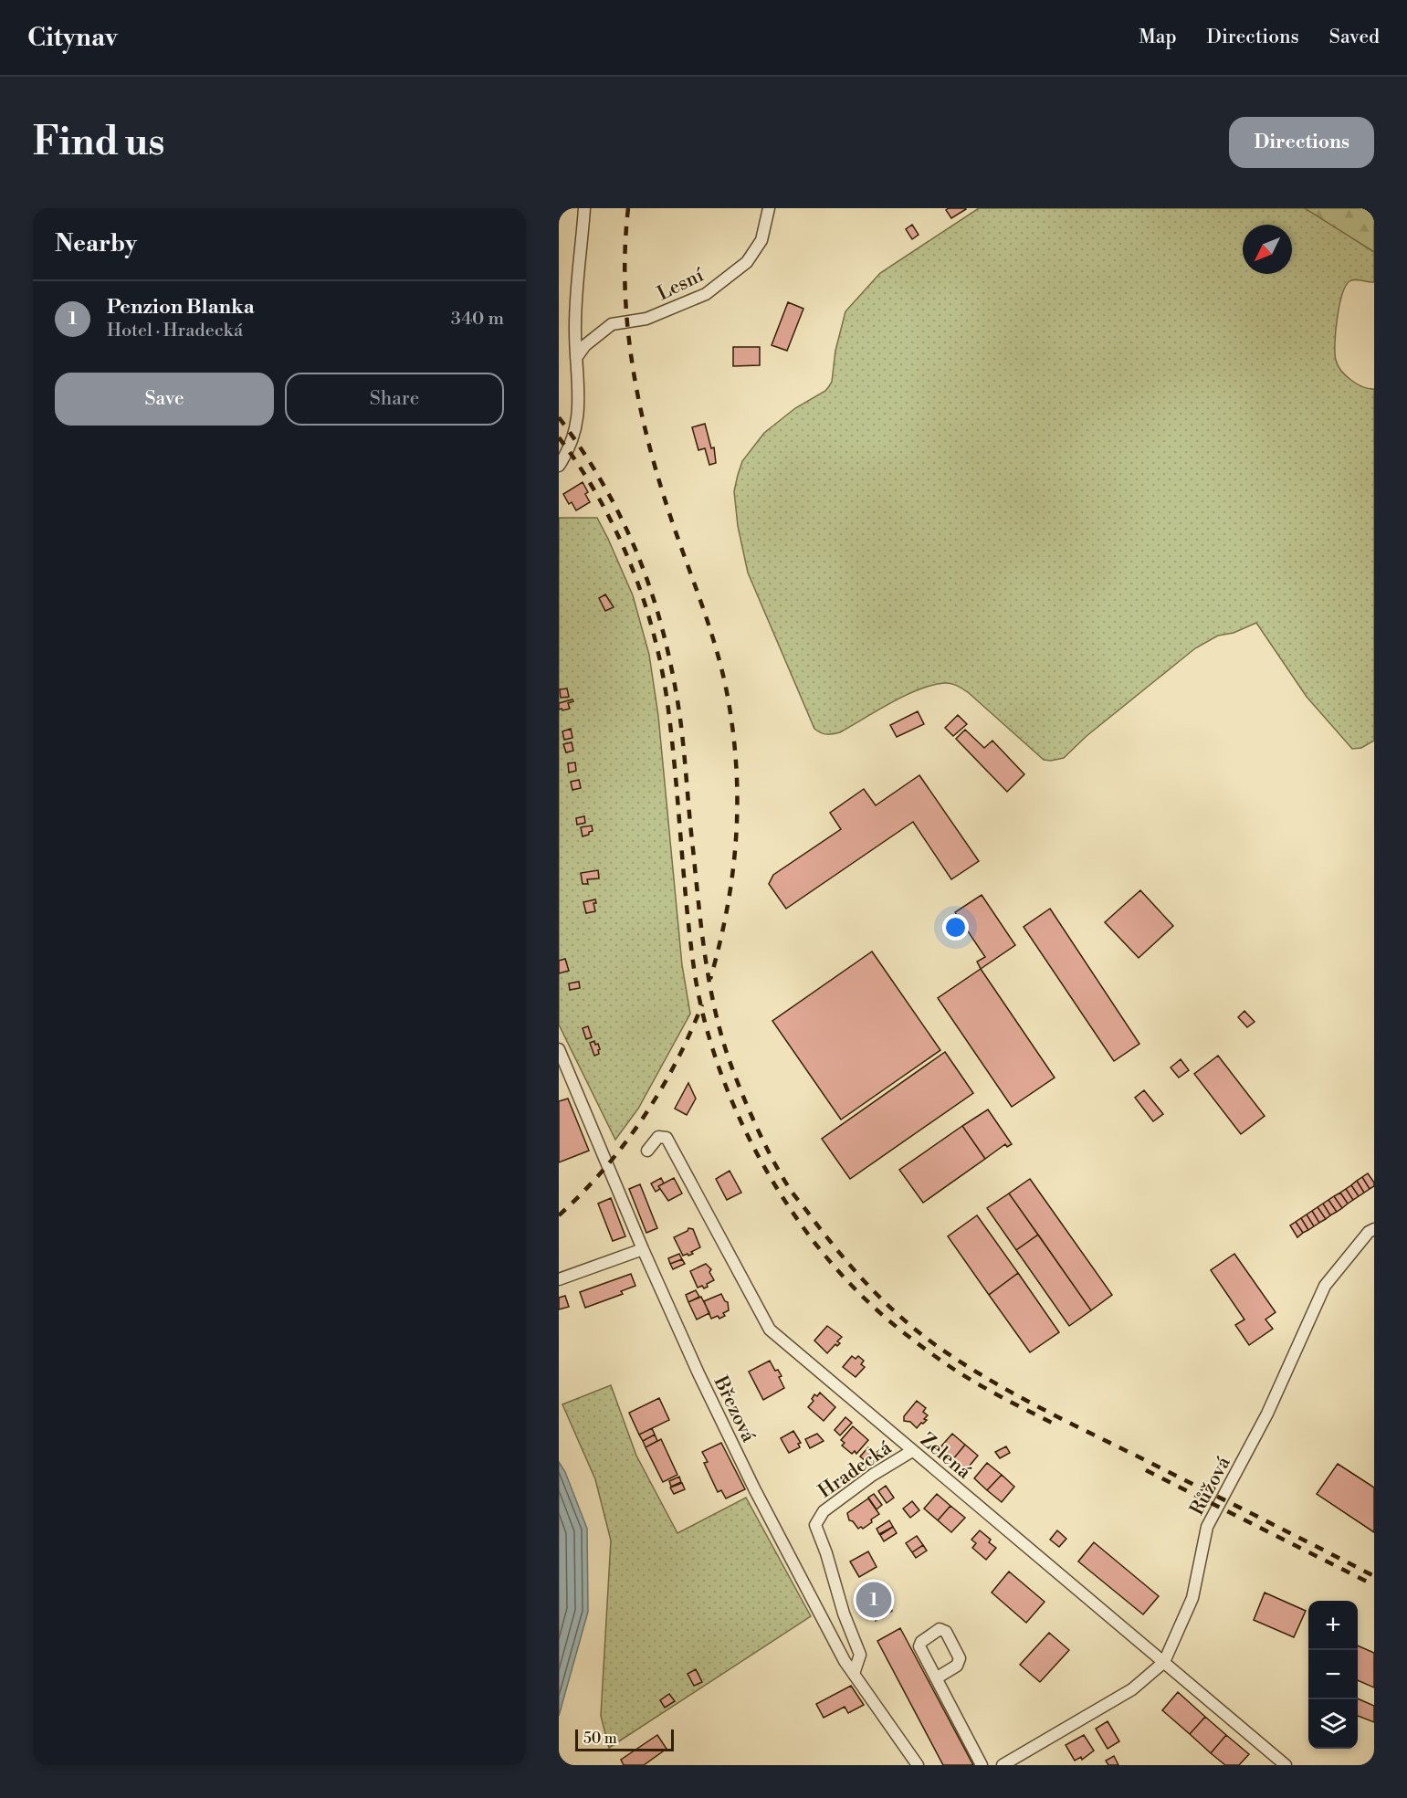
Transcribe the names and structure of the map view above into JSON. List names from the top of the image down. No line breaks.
{"streets":{"street":["Lesní","Březová","Zelená","Hradecká","Růžová"]},"crossings":[["Březová","Hradecká"],["Zelená","Hradecká"],["Zelená","Růžová"]],"scale_bar":"50 m","north":"bottom left","page":{"header":"Citynav","nav":["Map","Directions","Saved"],"buttons":["Directions",["Save","Share"]],"title":"Find us","heading":"Nearby","list":[{"mark":"1","name":"Penzion Blanka","note":"Hotel · Hradecká","value":"340 m"}],"pins":"1","map_buttons":["+","−"],"scale":"50 m"}}
